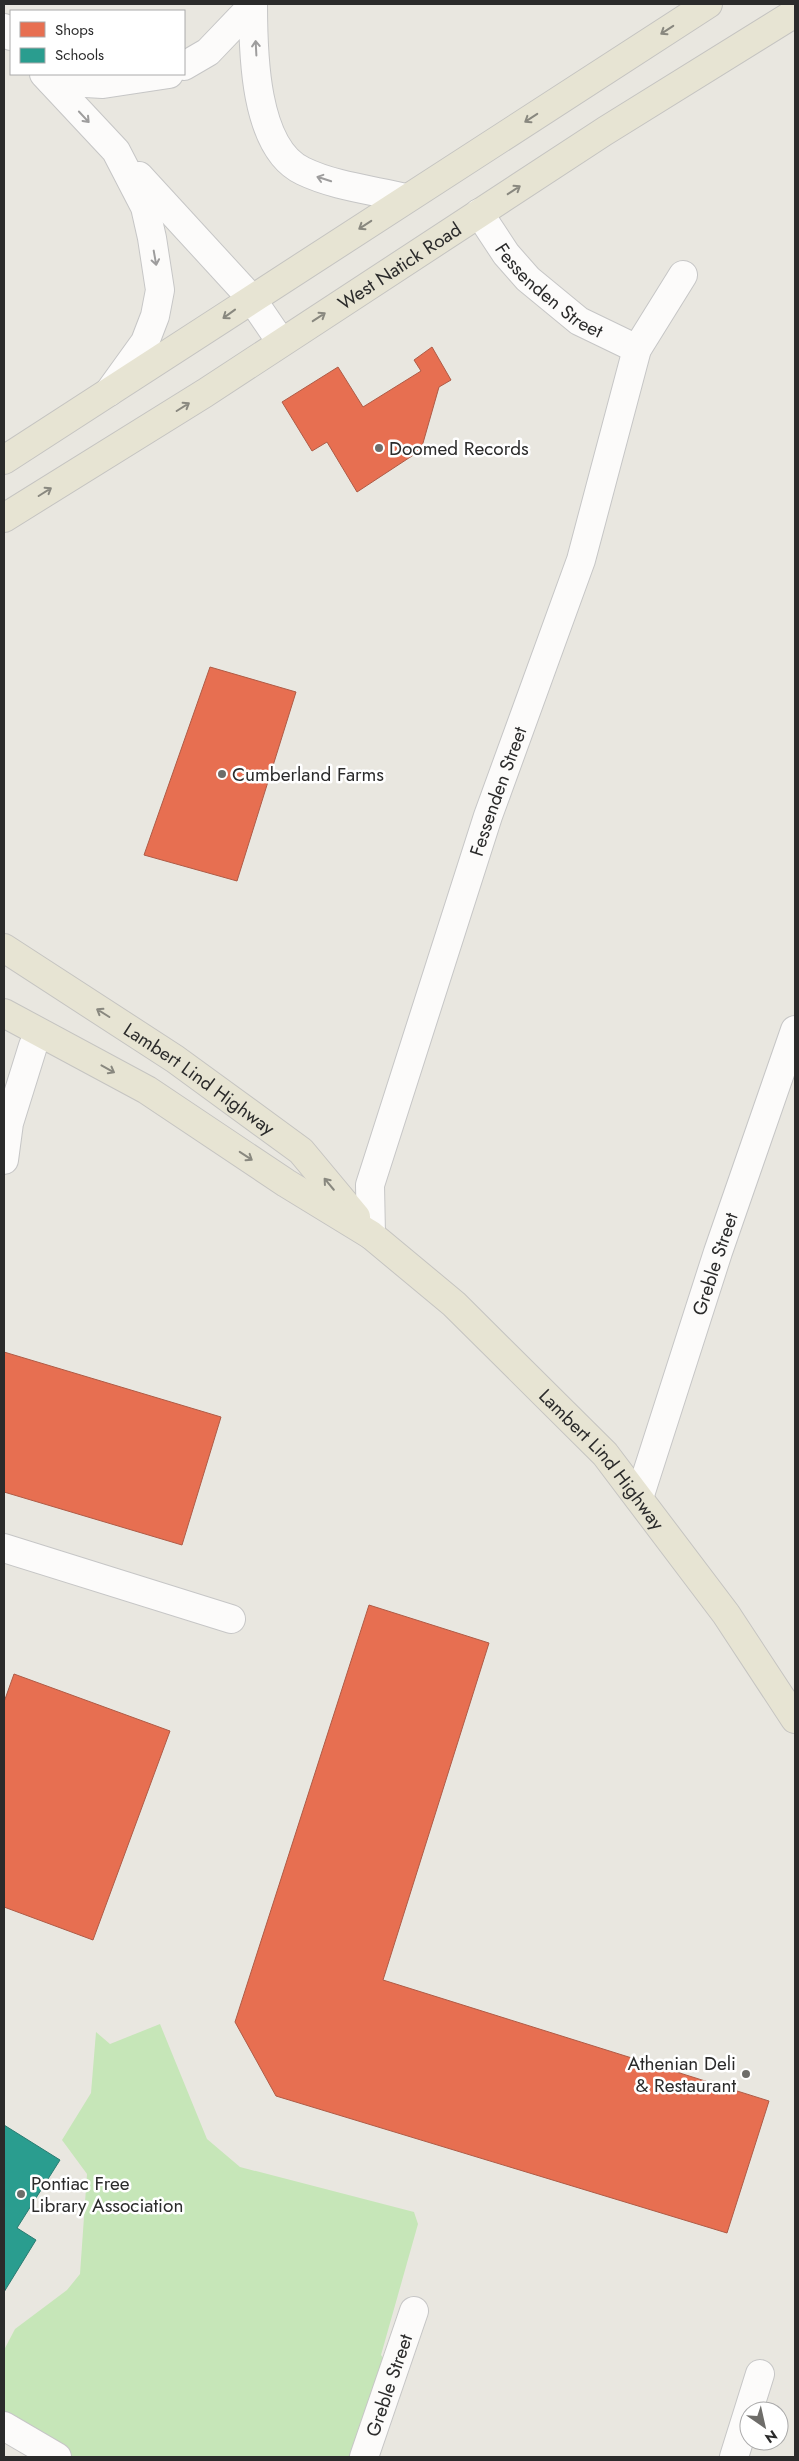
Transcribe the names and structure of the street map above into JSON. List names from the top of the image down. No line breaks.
{"streets":{"main road":["West Natick Road","Lambert Lind Highway"],"street":["Fessenden Street","Greble Street"]},"crossings":[["West Natick Road","Fessenden Street"],["Fessenden Street","Lambert Lind Highway"],["Lambert Lind Highway","Greble Street"]],"places":["Doomed Records","Cumberland Farms","Athenian Deli & Restaurant","Pontiac Free Library Association"],"legend":["Shops","Schools"],"north":"bottom right"}
